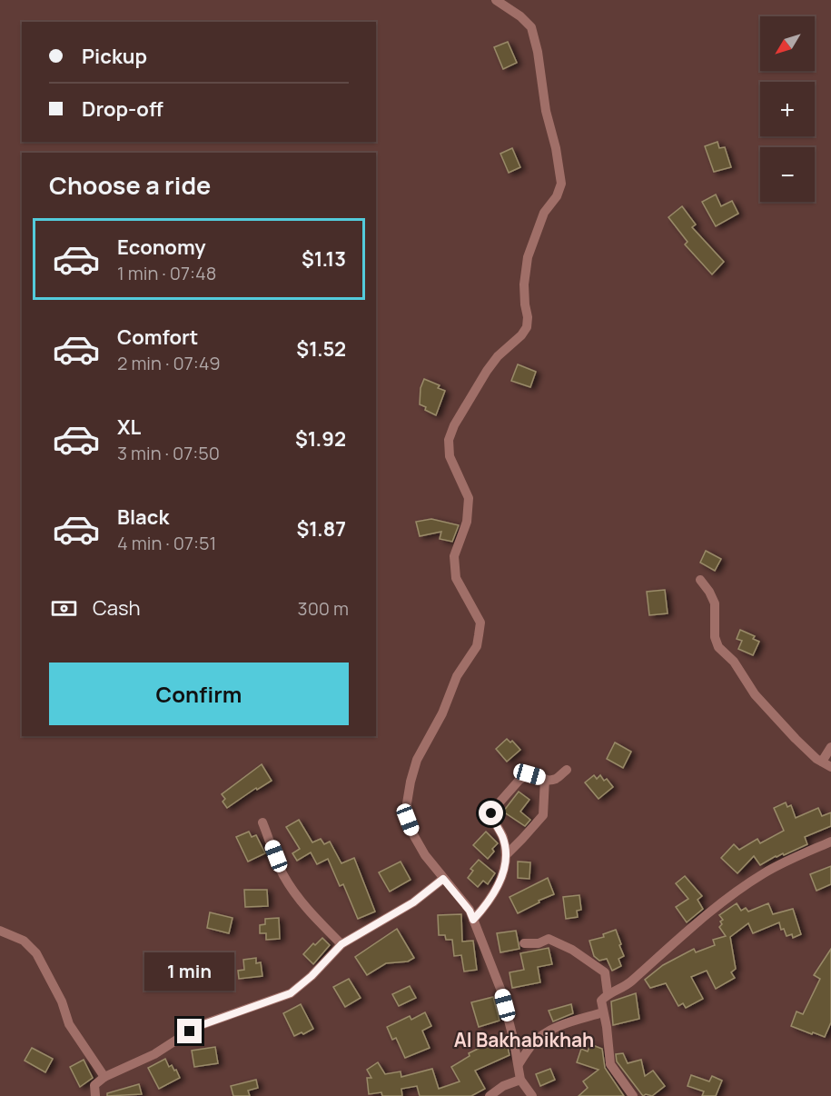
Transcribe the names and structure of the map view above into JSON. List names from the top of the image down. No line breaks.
{"districts":["Al Bakhabikhah"],"north":"bottom left","page":{"map_buttons":["+","−"],"banner":["Pickup","Drop-off"],"heading":"Choose a ride","list":[{"name":"Economy","note":"1 min · 07:48","value":"$1.13"},{"name":"Comfort","note":"2 min · 07:49","value":"$1.52"},{"name":"XL","note":"3 min · 07:50","value":"$1.92"},{"name":"Black","note":"4 min · 07:51","value":"$1.87"}],"pay":["Cash","300 m"],"buttons":"Confirm","bubble":"1 min"}}
